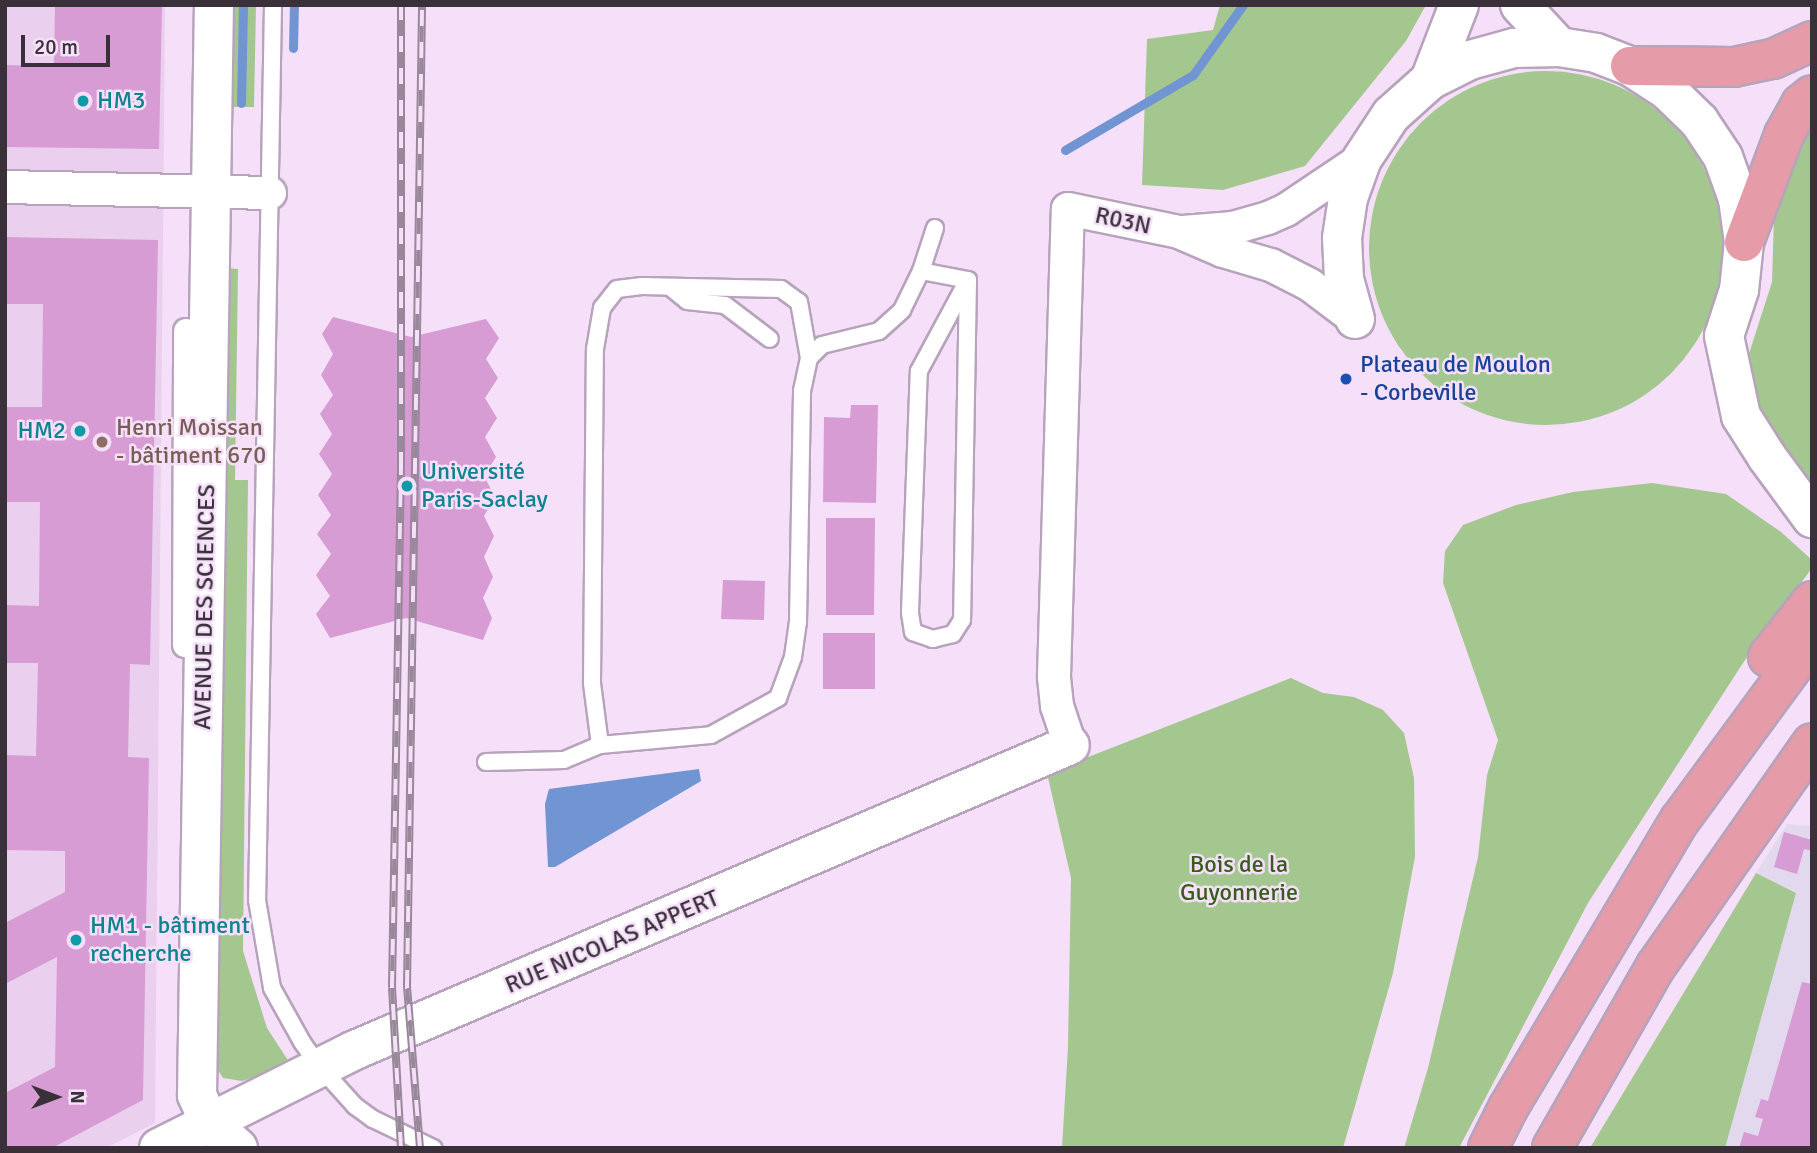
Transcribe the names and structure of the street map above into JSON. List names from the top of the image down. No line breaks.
{"streets":{"street":["R03N","AVENUE DES SCIENCES","RUE NICOLAS APPERT"]},"crossings":[["R03N","RUE NICOLAS APPERT"],["AVENUE DES SCIENCES","RUE NICOLAS APPERT"]],"parks":["Bois de la Guyonnerie"],"places":["HM3","Plateau de Moulon - Corbeville","HM2","Henri Moissan - bâtiment 670","Université Paris-Saclay","HM1 - bâtiment recherche"],"scale_bar":"20 m","north":"right"}
